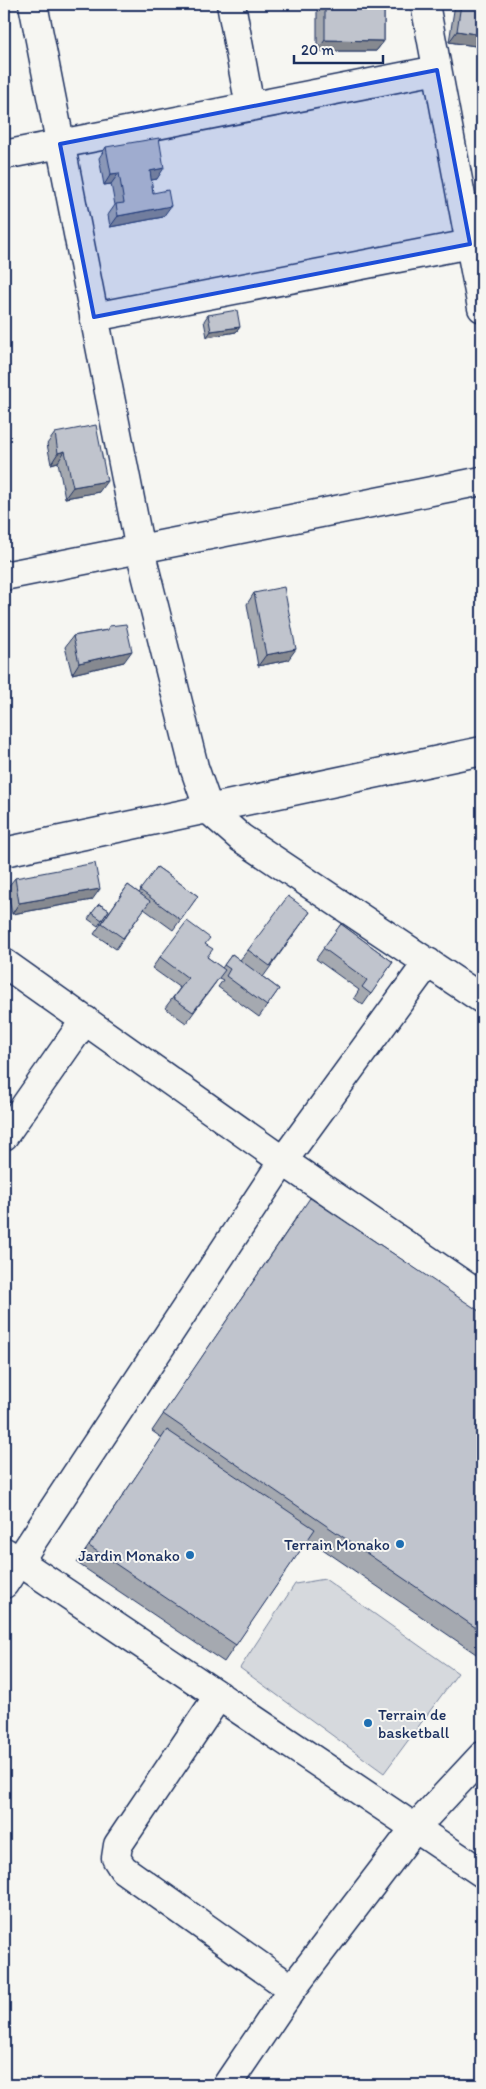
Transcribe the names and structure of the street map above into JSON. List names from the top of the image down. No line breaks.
{"places":["Terrain Monako","Jardin Monako","Terrain de basketball"],"scale_bar":"20 m"}
